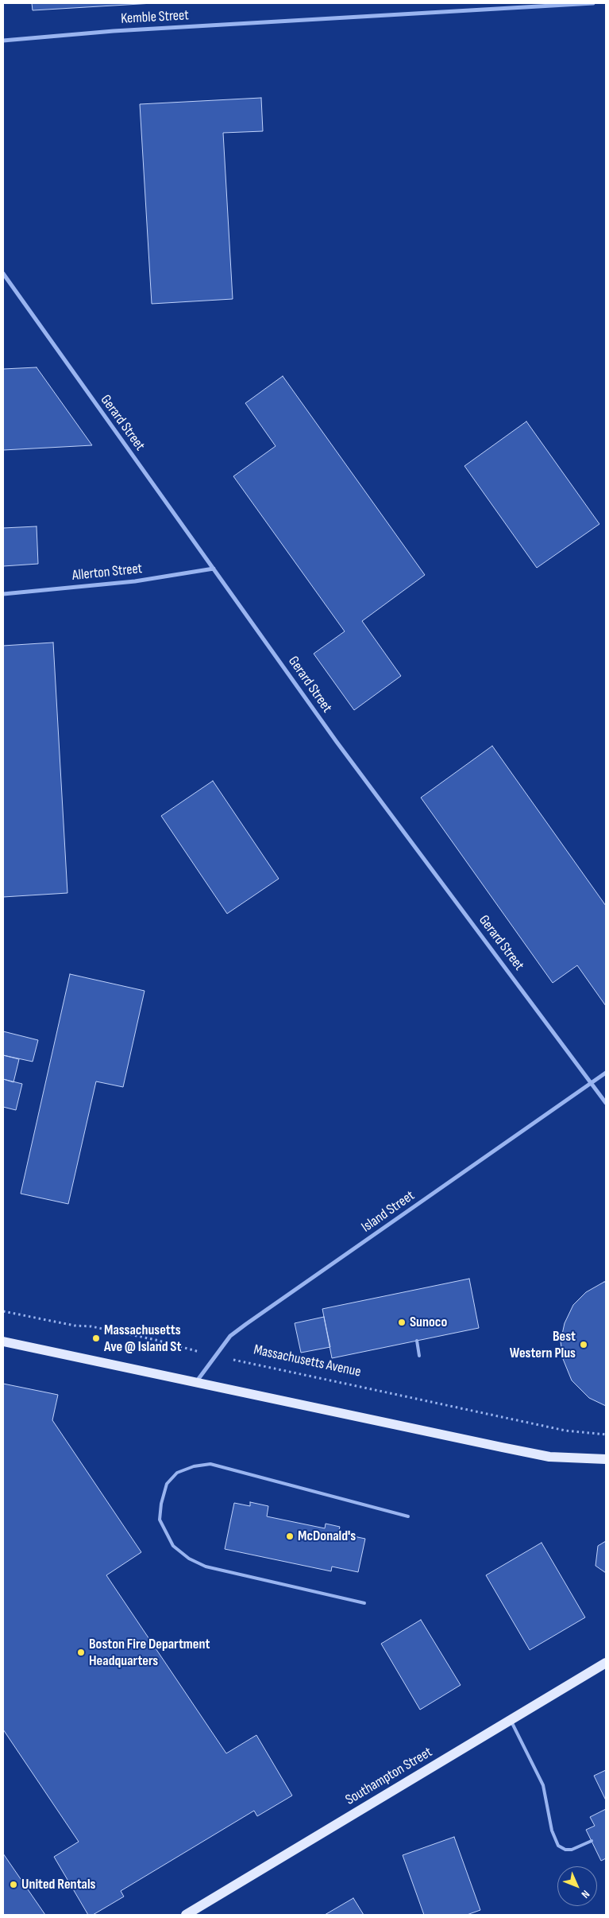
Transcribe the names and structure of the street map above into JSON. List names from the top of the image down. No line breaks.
{"streets":{"main road":["Southampton Street"],"street":["Kemble Street","Gerard Street","Allerton Street","Island Street"],"path":["Massachusetts Avenue"]},"crossings":[["Gerard Street","Allerton Street"],["Gerard Street","Island Street"],["Island Street","Massachusetts Avenue"]],"places":["Sunoco","Massachusetts Ave @ Island St","Best Western Plus","McDonald's","Boston Fire Department Headquarters","United Rentals"],"north":"bottom right"}
